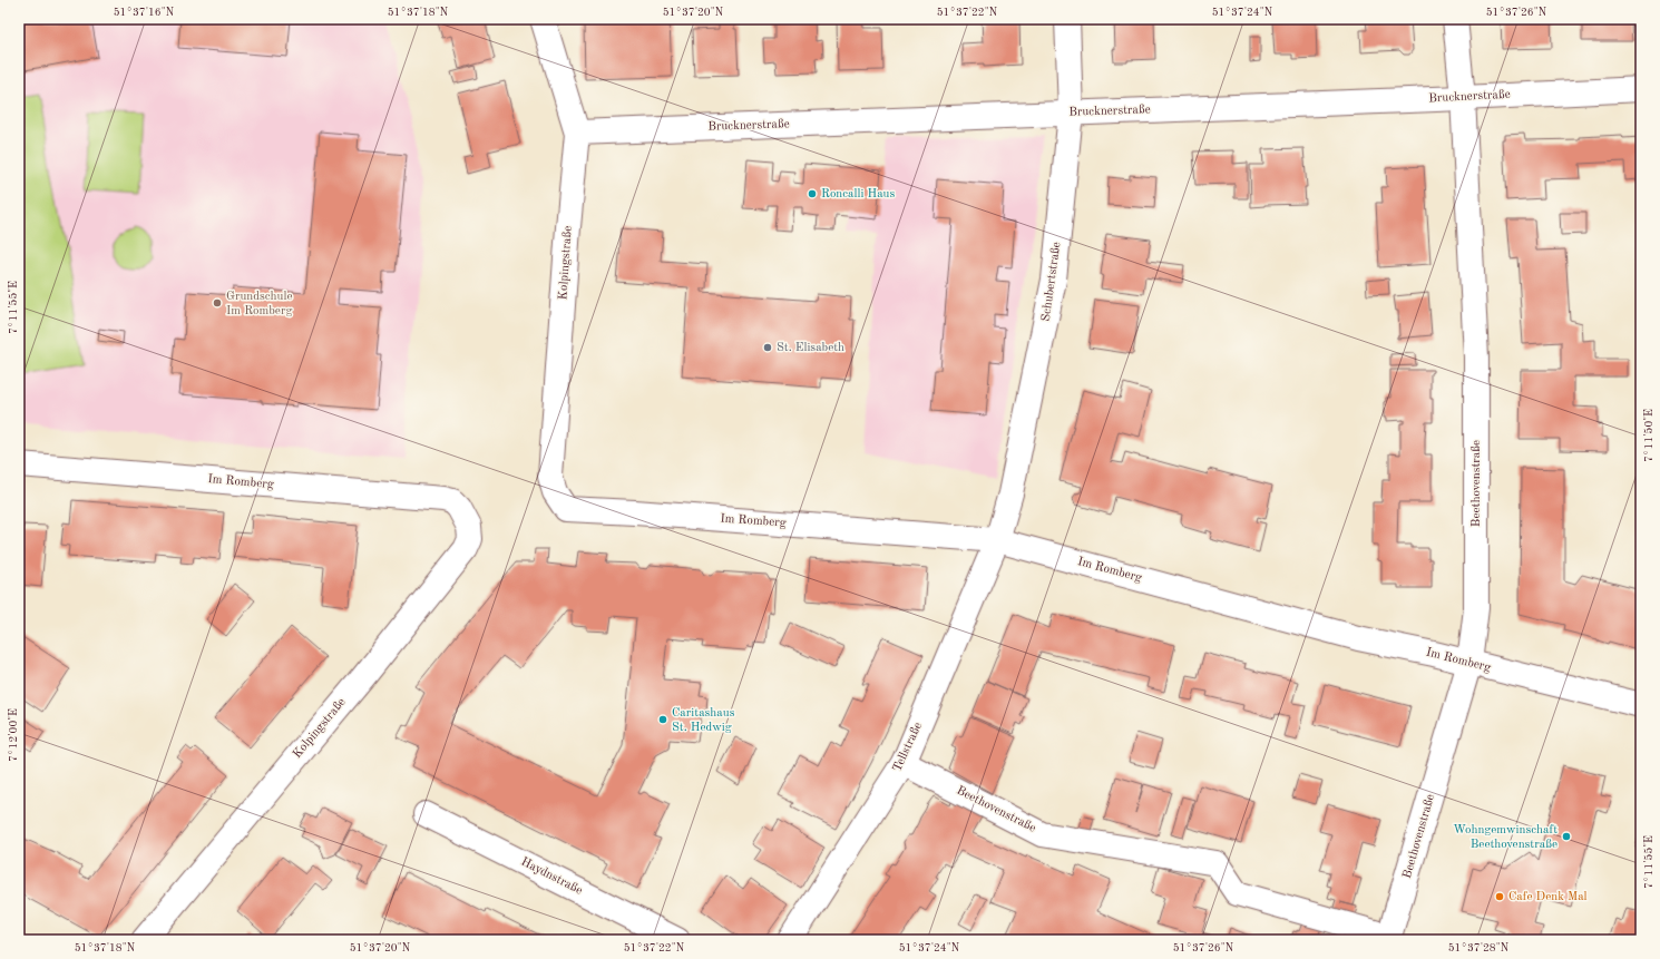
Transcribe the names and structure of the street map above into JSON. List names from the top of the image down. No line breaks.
{"streets":{"street":["Brucknerstraße","Kolpingstraße","Schubertstraße","Im Romberg","Beethovenstraße","Tellstraße","Haydnstraße"]},"crossings":[["Brucknerstraße","Kolpingstraße"],["Brucknerstraße","Schubertstraße"],["Brucknerstraße","Beethovenstraße"],["Kolpingstraße","Im Romberg"],["Schubertstraße","Im Romberg"],["Schubertstraße","Tellstraße"],["Im Romberg","Beethovenstraße"],["Im Romberg","Tellstraße"],["Beethovenstraße","Tellstraße"]],"places":["Roncalli Haus","Grundschule Im Romberg","St. Elisabeth","Caritashaus St. Hedwig","Wohngemwinschaft Beethovenstraße","Cafe Denk Mal"],"coordinates":["51°37'16\"N","51°37'18\"N","51°37'20\"N","51°37'22\"N","51°37'24\"N","51°37'26\"N","7°11'55\"E","7°11'50\"E","7°12'00\"E","51°37'28\"N"]}
